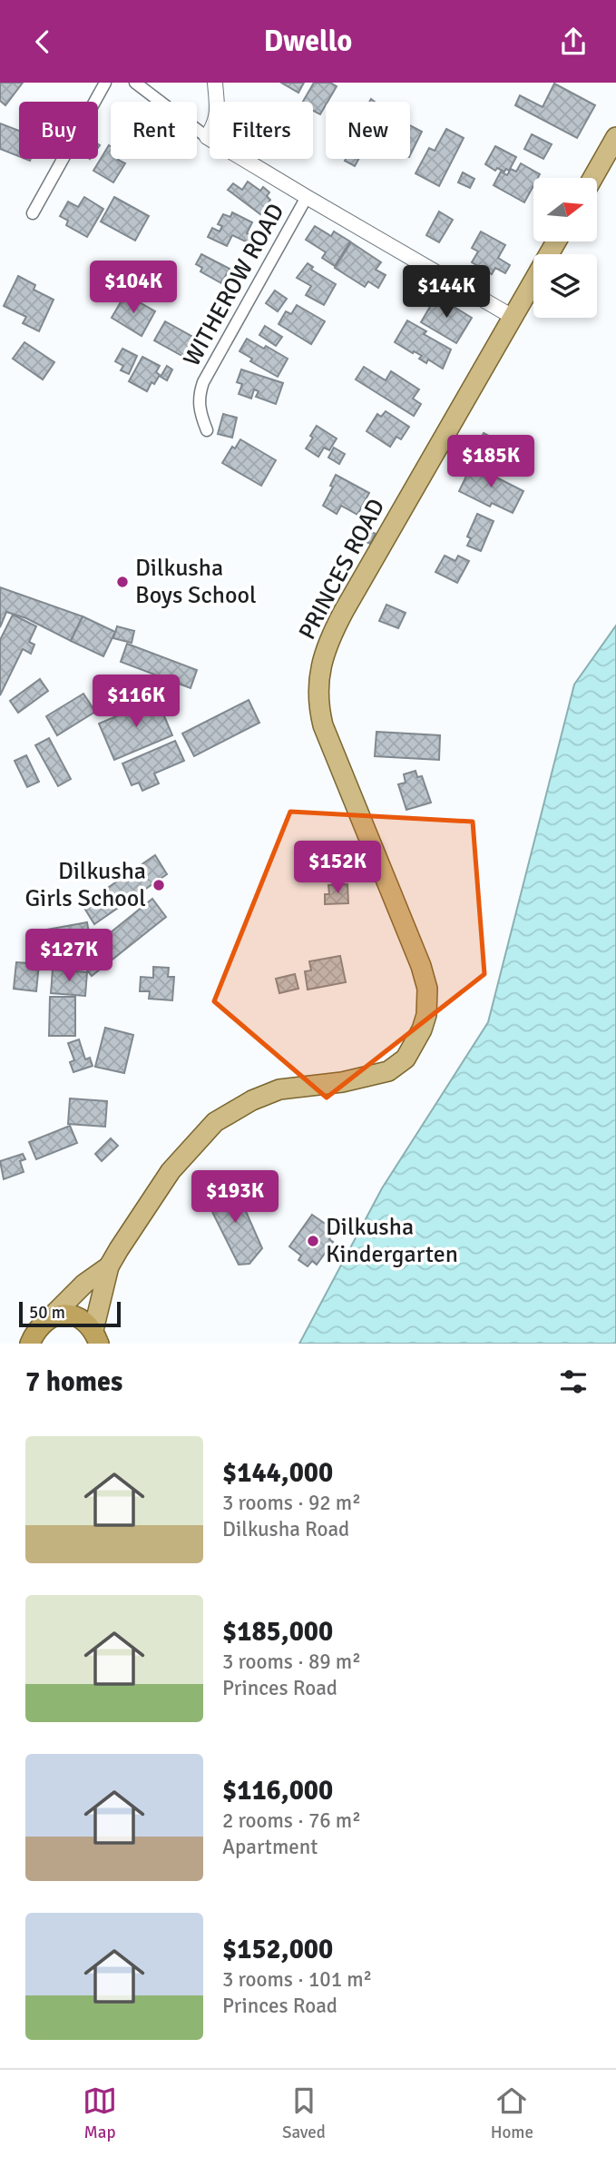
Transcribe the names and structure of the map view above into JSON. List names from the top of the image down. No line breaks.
{"streets":{"main road":["PRINCES ROAD"],"street":["WITHEROW ROAD"]},"places":["Dilkusha Boys School","Dilkusha Girls School","Dilkusha Kindergarten"],"scale_bar":"50 m","north":"right","page":{"header":"Dwello","chip":["Buy","Rent","Filters","New"],"price":["$104K","$144K","$185K","$116K","$152K","$127K","$193K"],"scale":"50 m","heading":"7 homes","list":[{"name":"$144,000","note":"3 rooms · 92 m² · Dilkusha Road"},{"name":"$185,000","note":"3 rooms · 89 m² · Princes Road"},{"name":"$116,000","note":"2 rooms · 76 m² · Apartment"},{"name":"$152,000","note":"3 rooms · 101 m² · Princes Road"}],"tabs":["Map","Saved","Home"]}}
